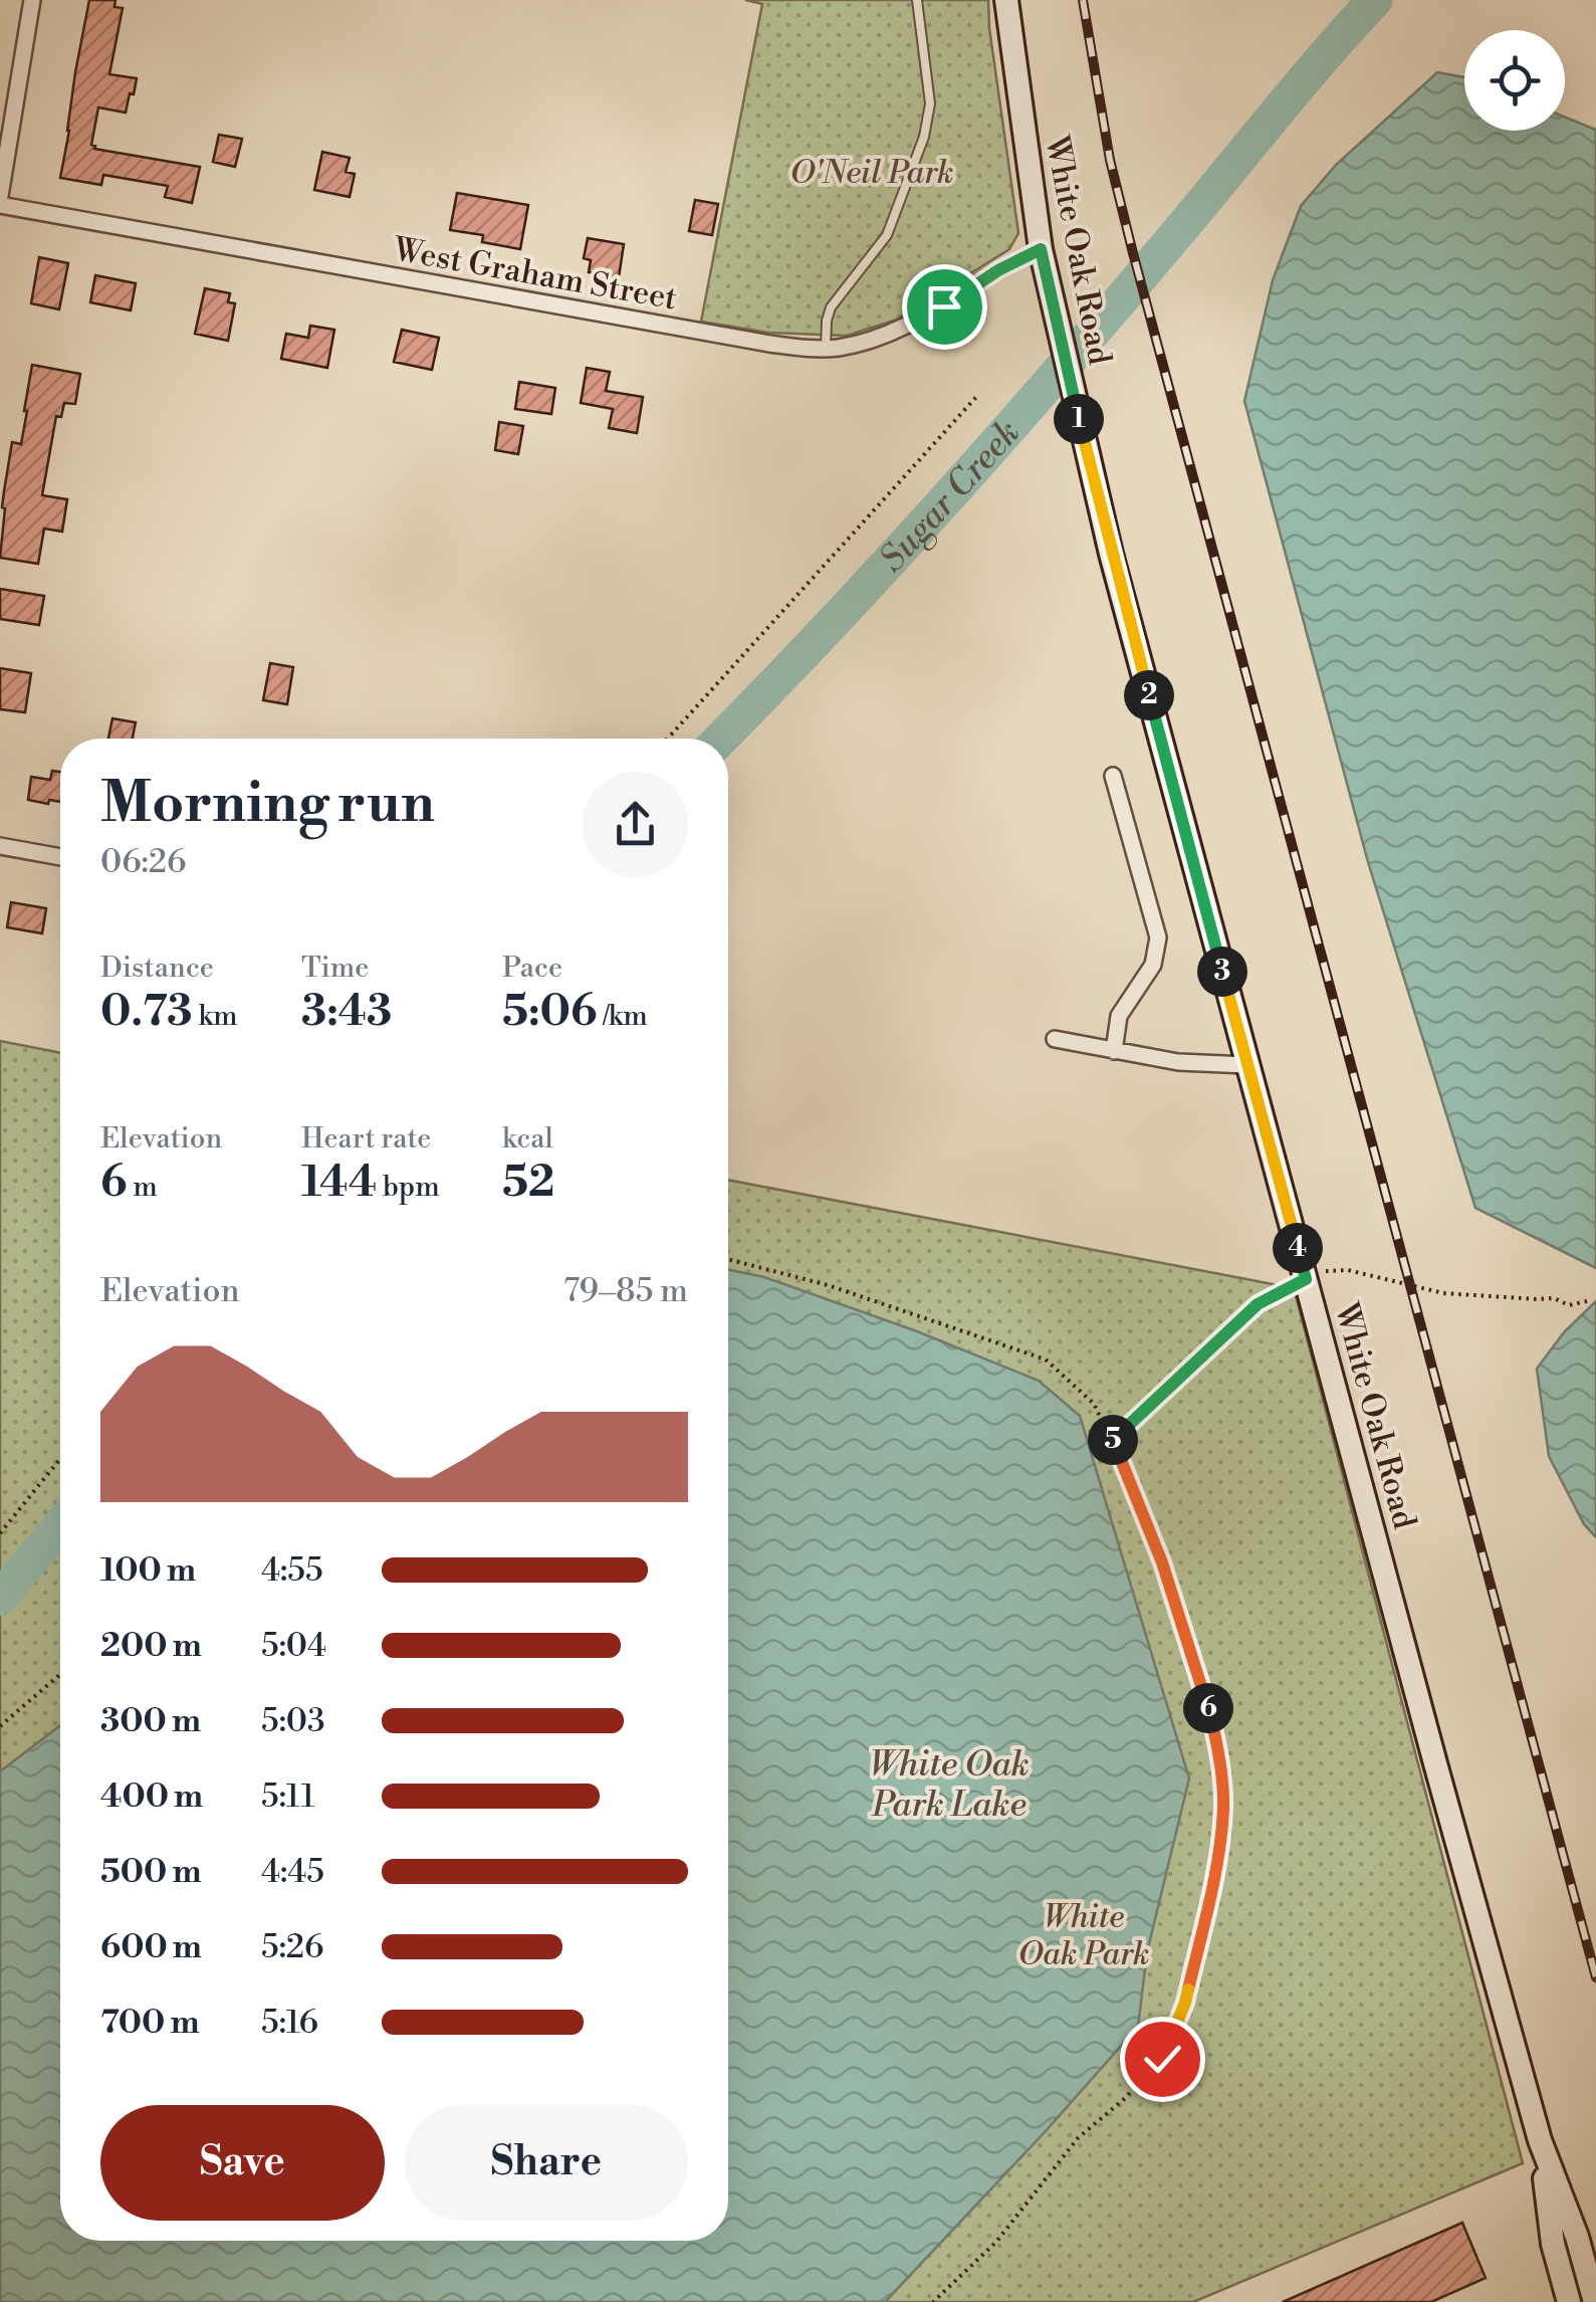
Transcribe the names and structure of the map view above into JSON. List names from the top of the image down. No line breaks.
{"streets":{"street":["White Oak Road","West Graham Street"]},"crossings":[["White Oak Road","West Graham Street"]],"water":["Sugar Creek","White Oak Park Lake"],"parks":["O'Neil Park","White Oak Park"],"page":{"pins":["1","2","3","4","5","6"],"heading":["Morning run","06:26"],"stats":[["Distance","0.73 km"],["Time","3:43"],["Pace","5:06 /km"],["Elevation","6 m"],["Heart rate","144 bpm"],["kcal","52"]],"chart":["Elevation","79–85 m"],"list":[{"name":"100 m","note":"4:55"},{"name":"200 m","note":"5:04"},{"name":"300 m","note":"5:03"},{"name":"400 m","note":"5:11"},{"name":"500 m","note":"4:45"},{"name":"600 m","note":"5:26"},{"name":"700 m","note":"5:16"}],"buttons":["Save","Share"]}}
